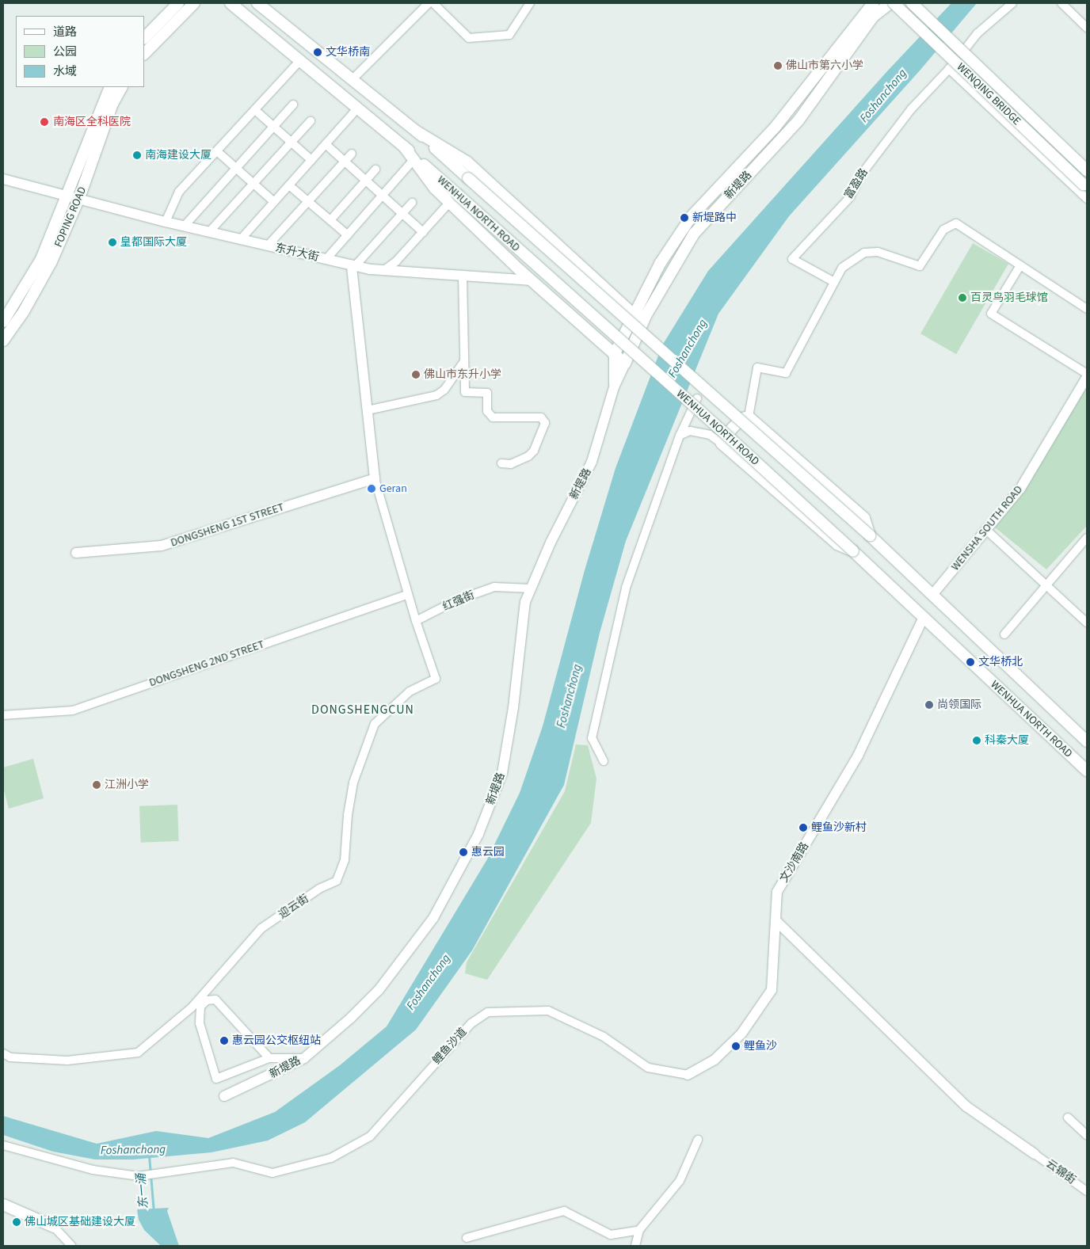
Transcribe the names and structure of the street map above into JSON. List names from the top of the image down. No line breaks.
{"streets":{"main road":["WENQING BRIDGE","新堤路","WENHUA NORTH ROAD","FOPING ROAD"],"street":["富盈路","东升大街","DONGSHENG 1ST STREET","WENSHA SOUTH ROAD","红强街","DONGSHENG 2ND STREET","文沙南路","迎云街","鲤鱼沙道","云锦街"]},"crossings":[["WENQING BRIDGE","新堤路"],["新堤路","红强街"],["WENHUA NORTH ROAD","WENSHA SOUTH ROAD"],["WENHUA NORTH ROAD","文沙南路"],["FOPING ROAD","东升大街"],["红强街","迎云街"],["文沙南路","鲤鱼沙道"]],"districts":["DONGSHENGCUN"],"water":["Foshanchong","东一涌"],"places":["文华桥南","佛山市第六小学","南海区全科医院","南海建设大厦","新堤路中","皇都国际大厦","百灵鸟羽毛球馆","佛山市东升小学","Geran","文华桥北","尚领国际","科秦大厦","江洲小学","鲤鱼沙新村","惠云园","惠云园公交枢纽站","鲤鱼沙","佛山城区基础建设大厦"],"legend":["道路","公园","水域"]}
